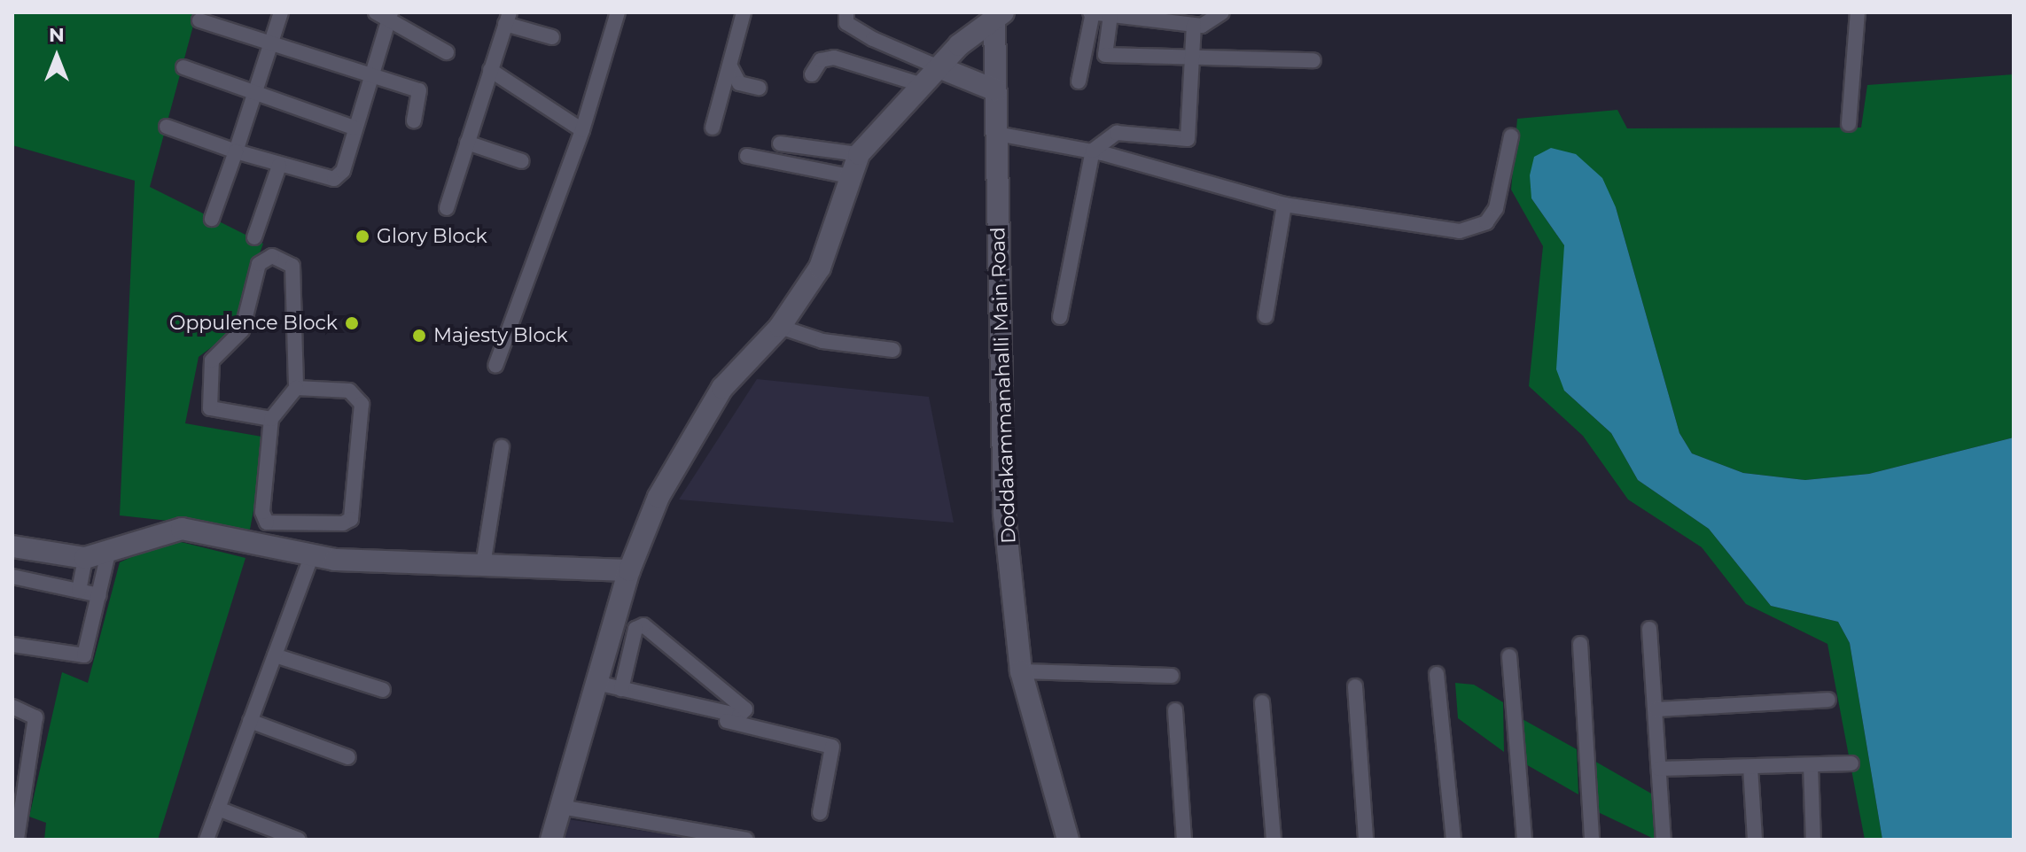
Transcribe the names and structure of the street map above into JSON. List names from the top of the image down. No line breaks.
{"streets":{"street":["Doddakammanahalli Main Road"]},"places":["Glory Block","Oppulence Block","Majesty Block"],"north":"top"}
